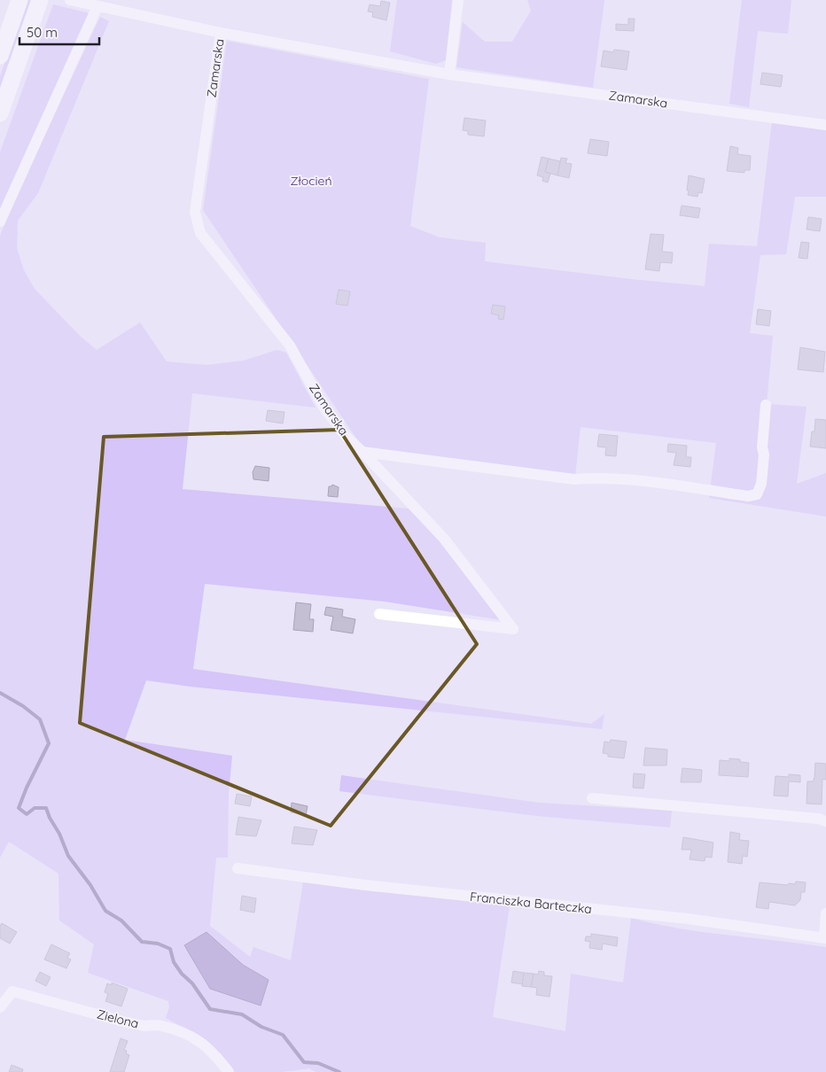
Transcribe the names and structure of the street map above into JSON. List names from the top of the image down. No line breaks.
{"streets":{"street":["Zamarska","Franciszka Barteczka","Zielona"]},"parks":["Złocień"],"scale_bar":"50 m"}
